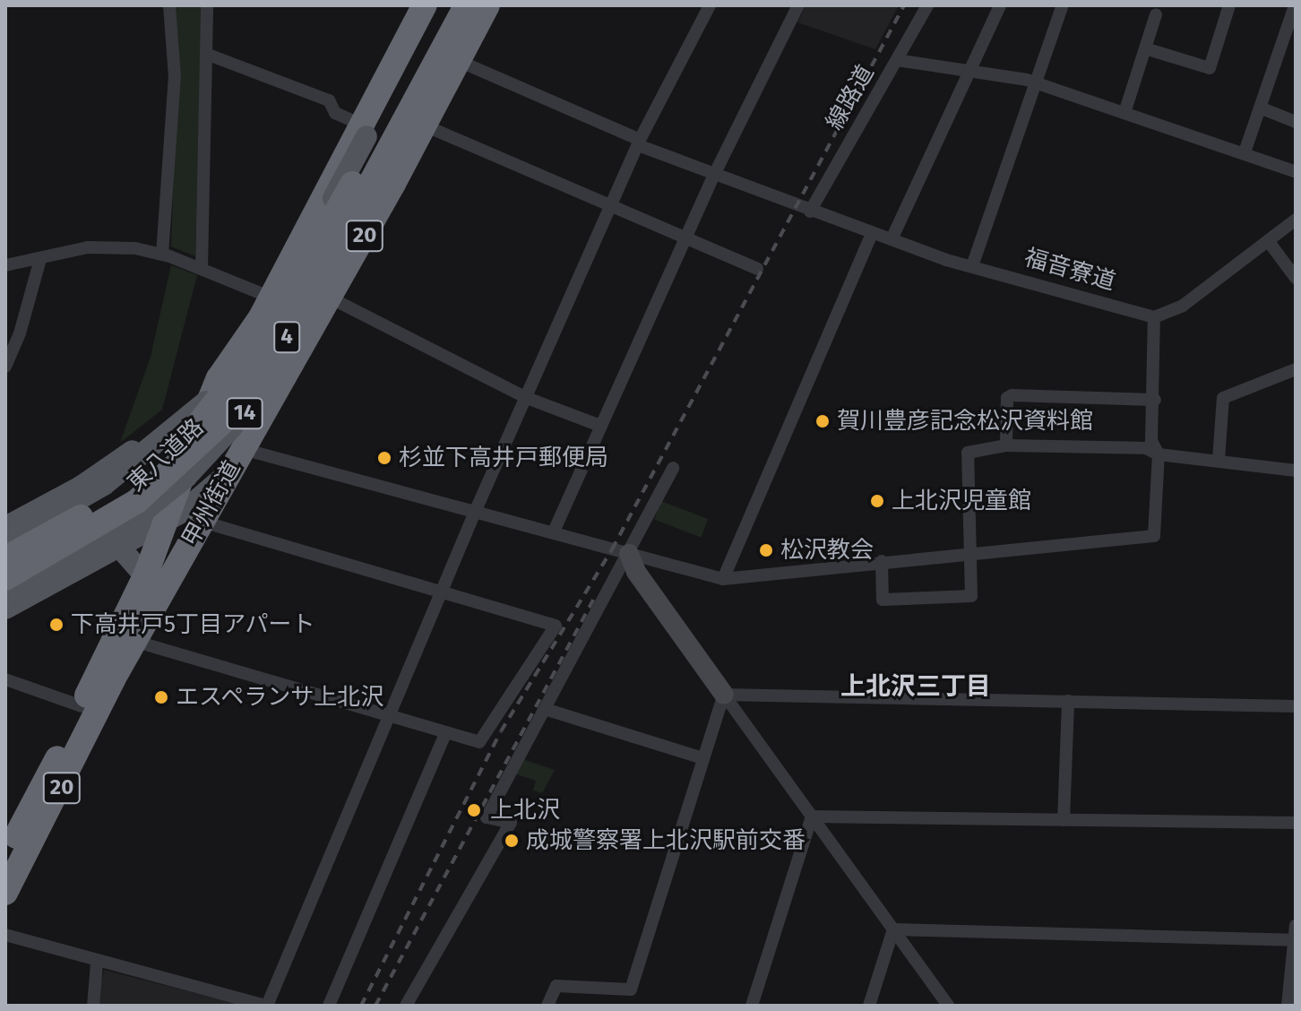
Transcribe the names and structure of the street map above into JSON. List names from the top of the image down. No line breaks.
{"streets":{"highway":["20","4","甲州街道"],"main road":["14","東八道路"],"street":["線路道","福音寮道"]},"crossings":[["線路道","福音寮道"],["福音寮道","甲州街道"],["14","甲州街道"],["東八道路","甲州街道"]],"districts":["上北沢三丁目"],"places":["賀川豊彦記念松沢資料館","杉並下高井戸郵便局","上北沢児童館","松沢教会","下高井戸5丁目アパート","エスペランサ上北沢","上北沢","成城警察署上北沢駅前交番"]}
